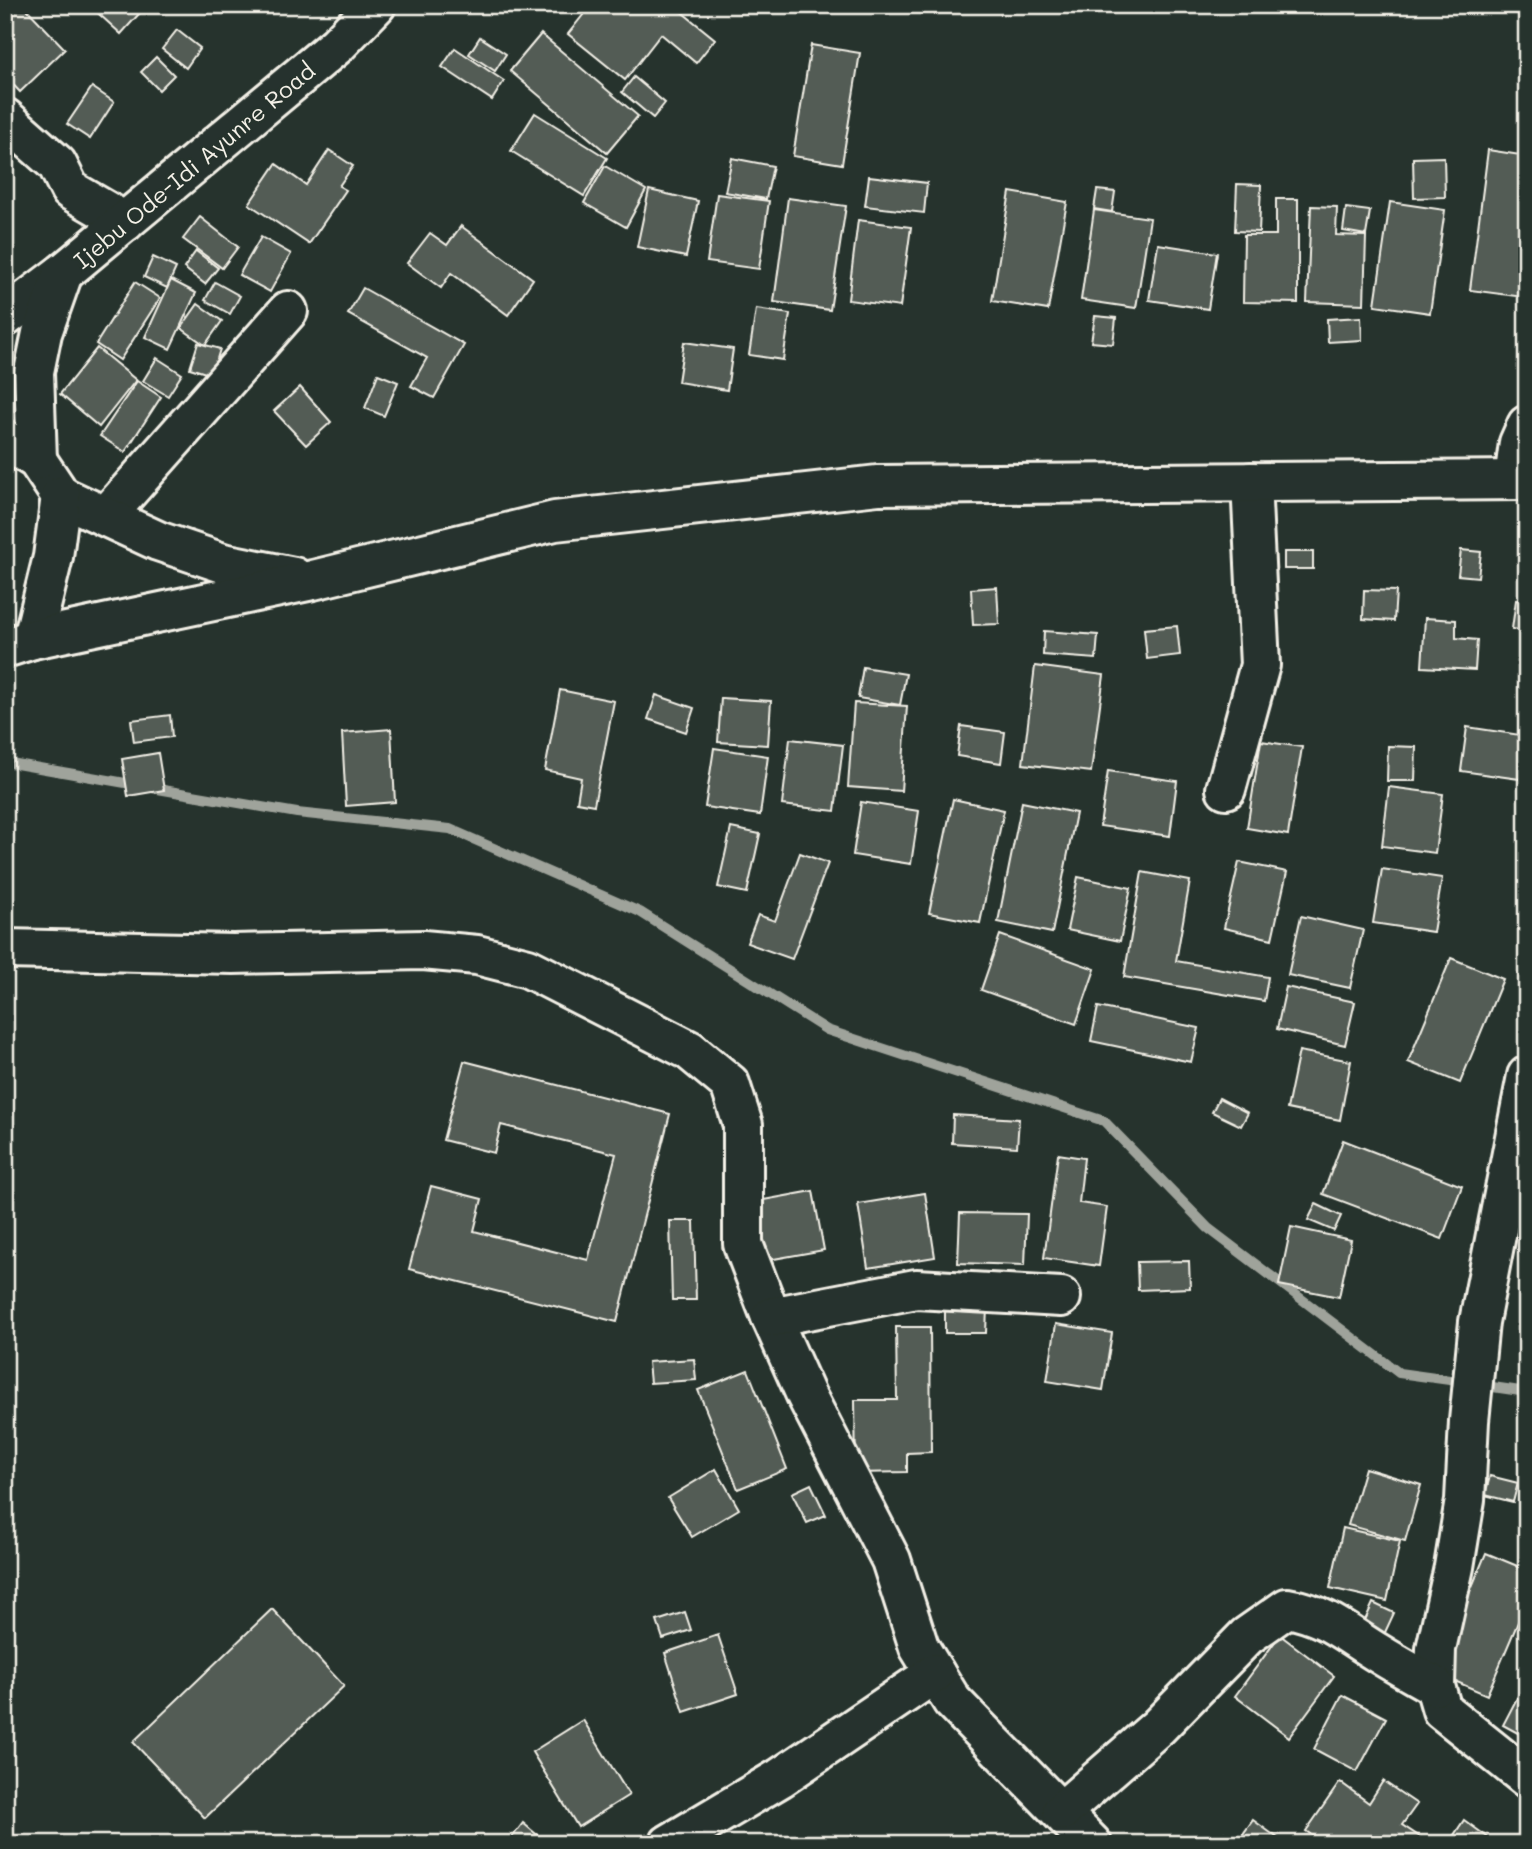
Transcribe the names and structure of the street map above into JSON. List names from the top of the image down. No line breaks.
{"streets":{"street":["Ijebu Ode-Idi Ayunre Road"]}}
